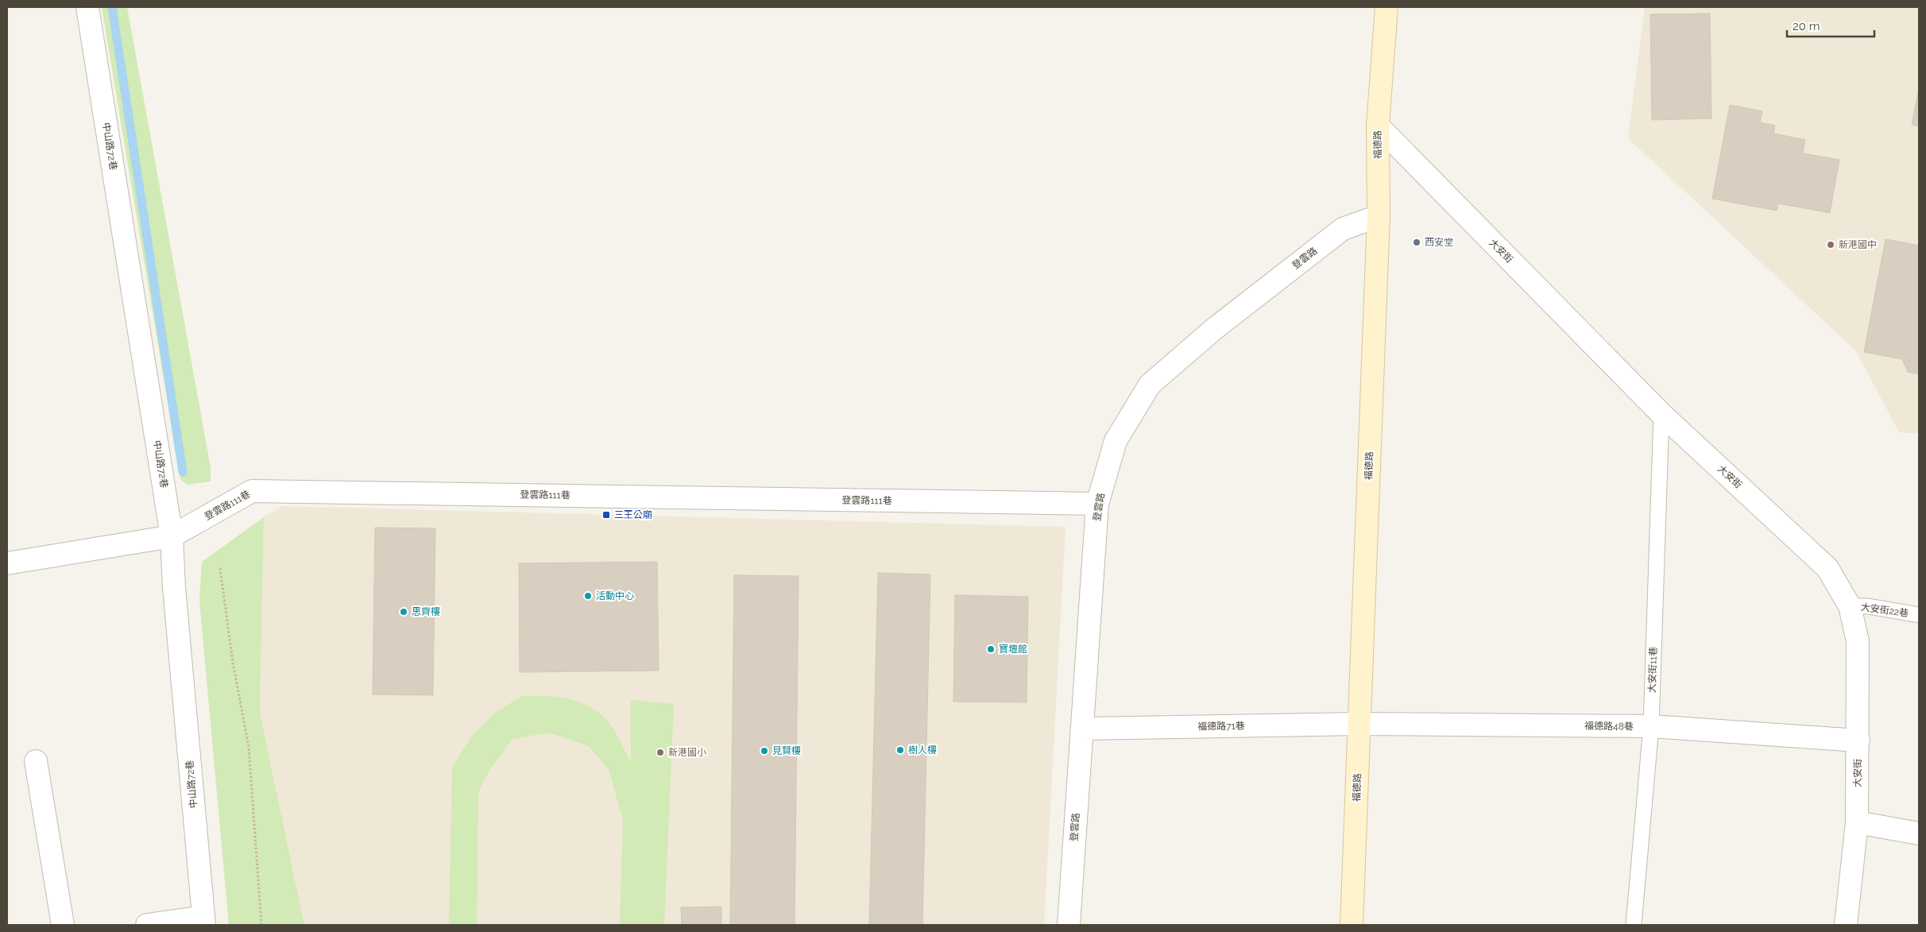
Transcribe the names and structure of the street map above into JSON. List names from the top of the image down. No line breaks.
{"streets":{"main road":["福德路"],"street":["中山路72巷","大安街","登雲路","登雲路111巷","福德路71巷","福德路48巷"],"lane":["大安街22巷","大安街11巷"]},"crossings":[["福德路","大安街"],["福德路","登雲路"],["福德路","福德路71巷"],["福德路","福德路48巷"],["中山路72巷","登雲路111巷"],["大安街","大安街22巷"],["大安街","大安街11巷"],["大安街","福德路48巷"],["登雲路","登雲路111巷"],["登雲路","福德路71巷"],["大安街11巷","福德路48巷"],["福德路71巷","福德路48巷"]],"places":{"other":["西安堂","新港國中","活動中心","思齊樓","寶壇館","樹人樓","見賢樓","新港國小"],"transit":["三王公廟"]},"scale_bar":"20 m"}
